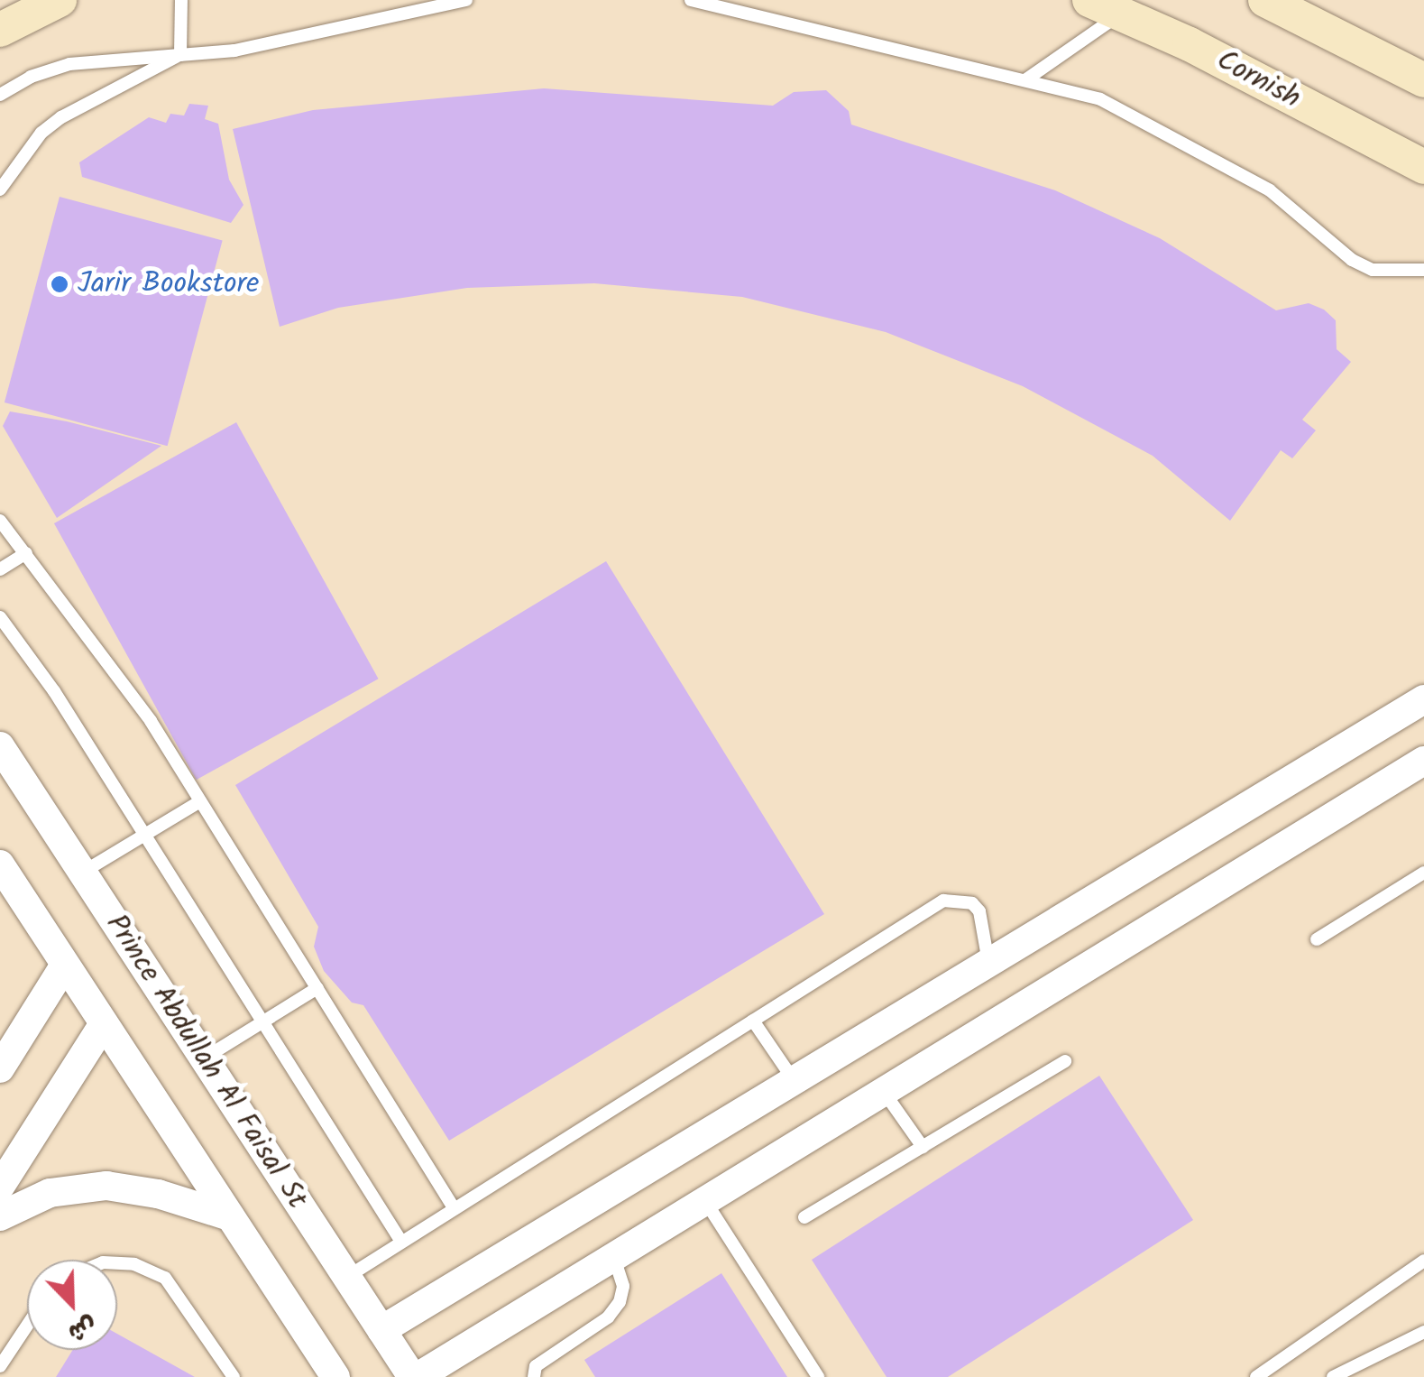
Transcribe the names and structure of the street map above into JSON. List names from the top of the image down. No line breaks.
{"streets":{"main road":["Cornish"],"street":["Prince Abdullah Al Faisal St"]},"places":["Jarir Bookstore"],"north":"bottom right"}
